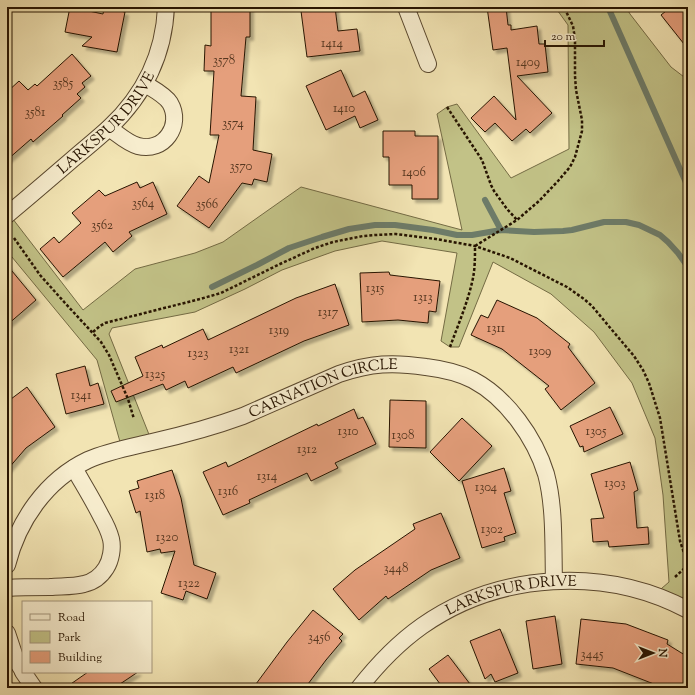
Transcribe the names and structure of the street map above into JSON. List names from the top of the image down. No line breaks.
{"streets":{"street":["LARKSPUR DRIVE","CARNATION CIRCLE"]},"crossings":[["LARKSPUR DRIVE","CARNATION CIRCLE"]],"house_numbers":["1414","3578","1409","3585","1410","3581","3574","3570","1406","3564","3566","3562","1315","1313","1317","1311","1319","1321","1309","1323","1325","1341","1310","1305","1308","1312","1314","1303","1304","1316","1318","1302","1320","3448","1322","3456","3445"],"legend":["Road","Park","Building"],"scale_bar":"20 m","north":"right"}
